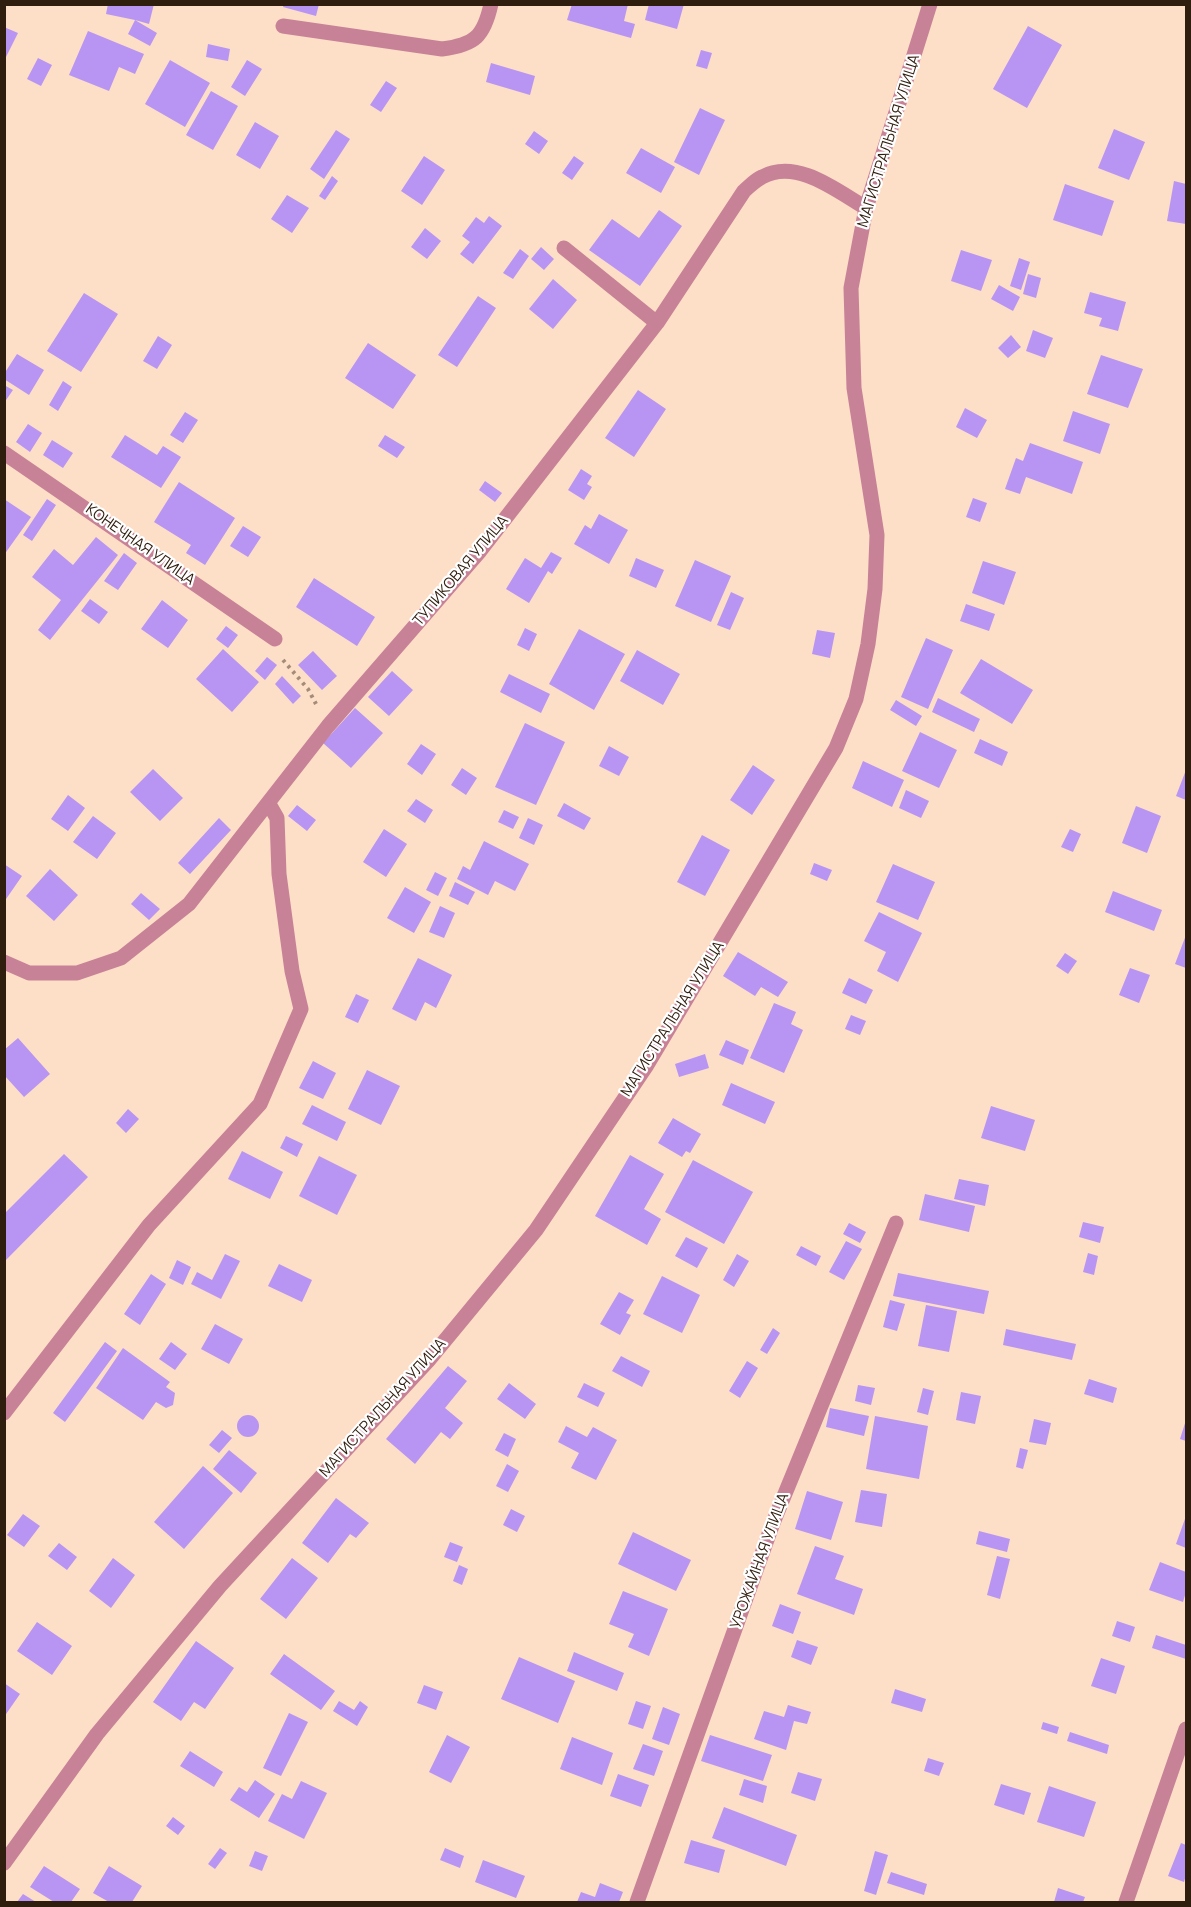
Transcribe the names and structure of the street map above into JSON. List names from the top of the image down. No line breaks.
{"streets":{"street":["МАГИСТРАЛЬНАЯ УЛИЦА","КОНЕЧНАЯ УЛИЦА","ТУПИКОВАЯ УЛИЦА","УРОЖАЙНАЯ УЛИЦА"]},"crossings":[["МАГИСТРАЛЬНАЯ УЛИЦА","ТУПИКОВАЯ УЛИЦА"]]}
